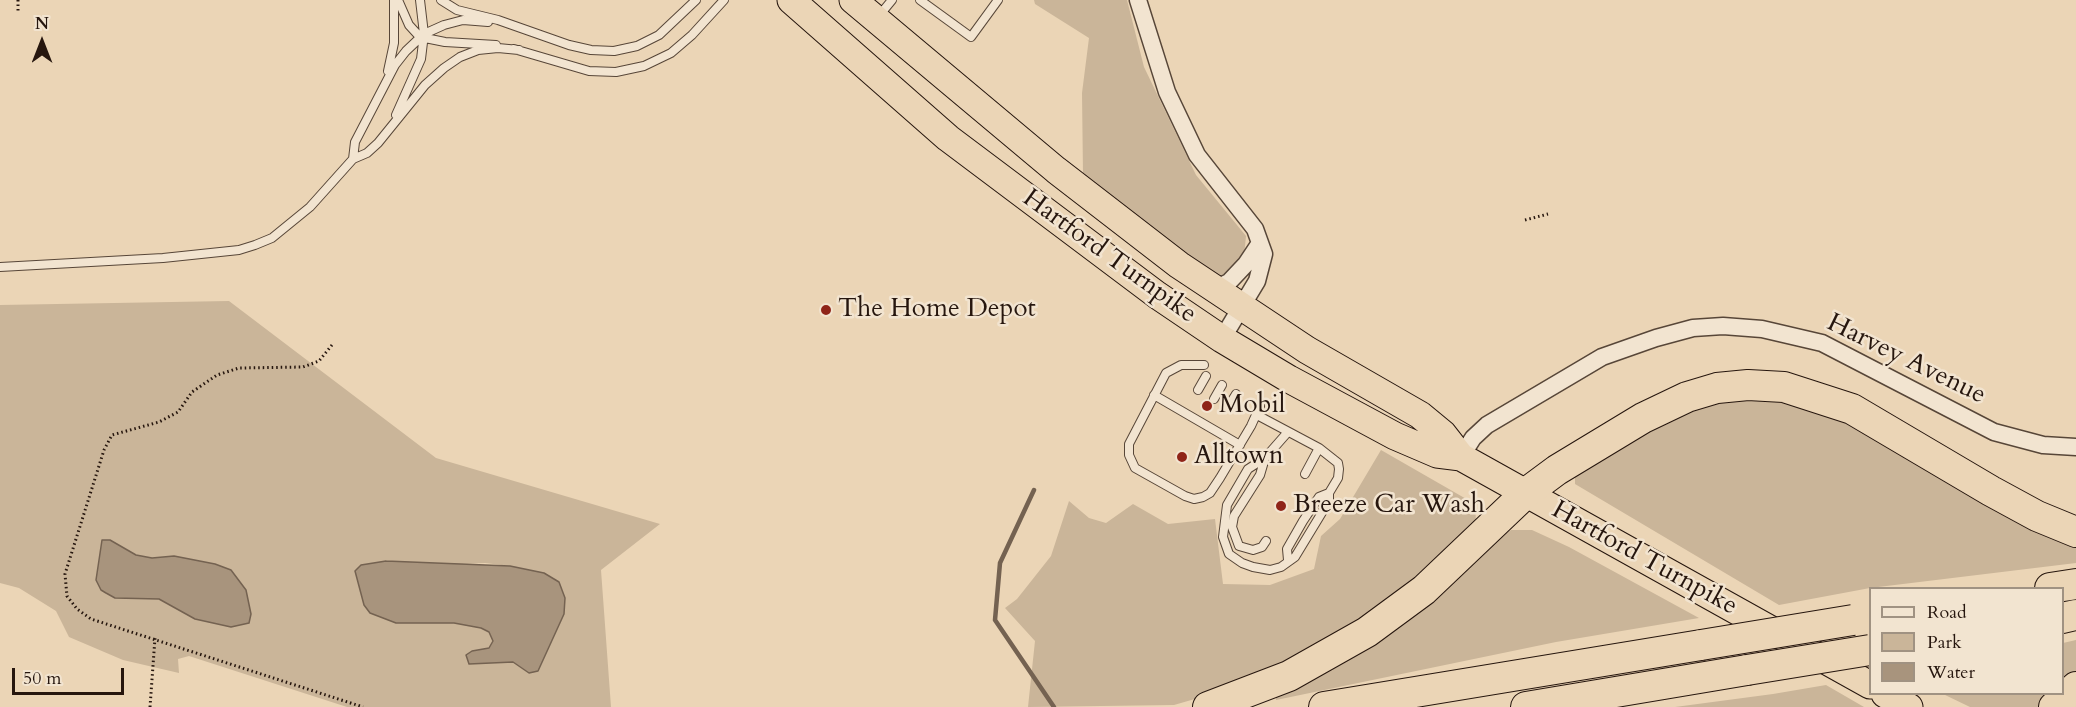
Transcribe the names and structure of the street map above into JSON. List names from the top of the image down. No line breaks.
{"streets":{"highway":["Hartford Turnpike"],"street":["Harvey Avenue"]},"crossings":[["Hartford Turnpike","Harvey Avenue"]],"places":["The Home Depot","Mobil","Alltown","Breeze Car Wash"],"legend":["Road","Park","Water"],"scale_bar":"50 m","north":"top"}
